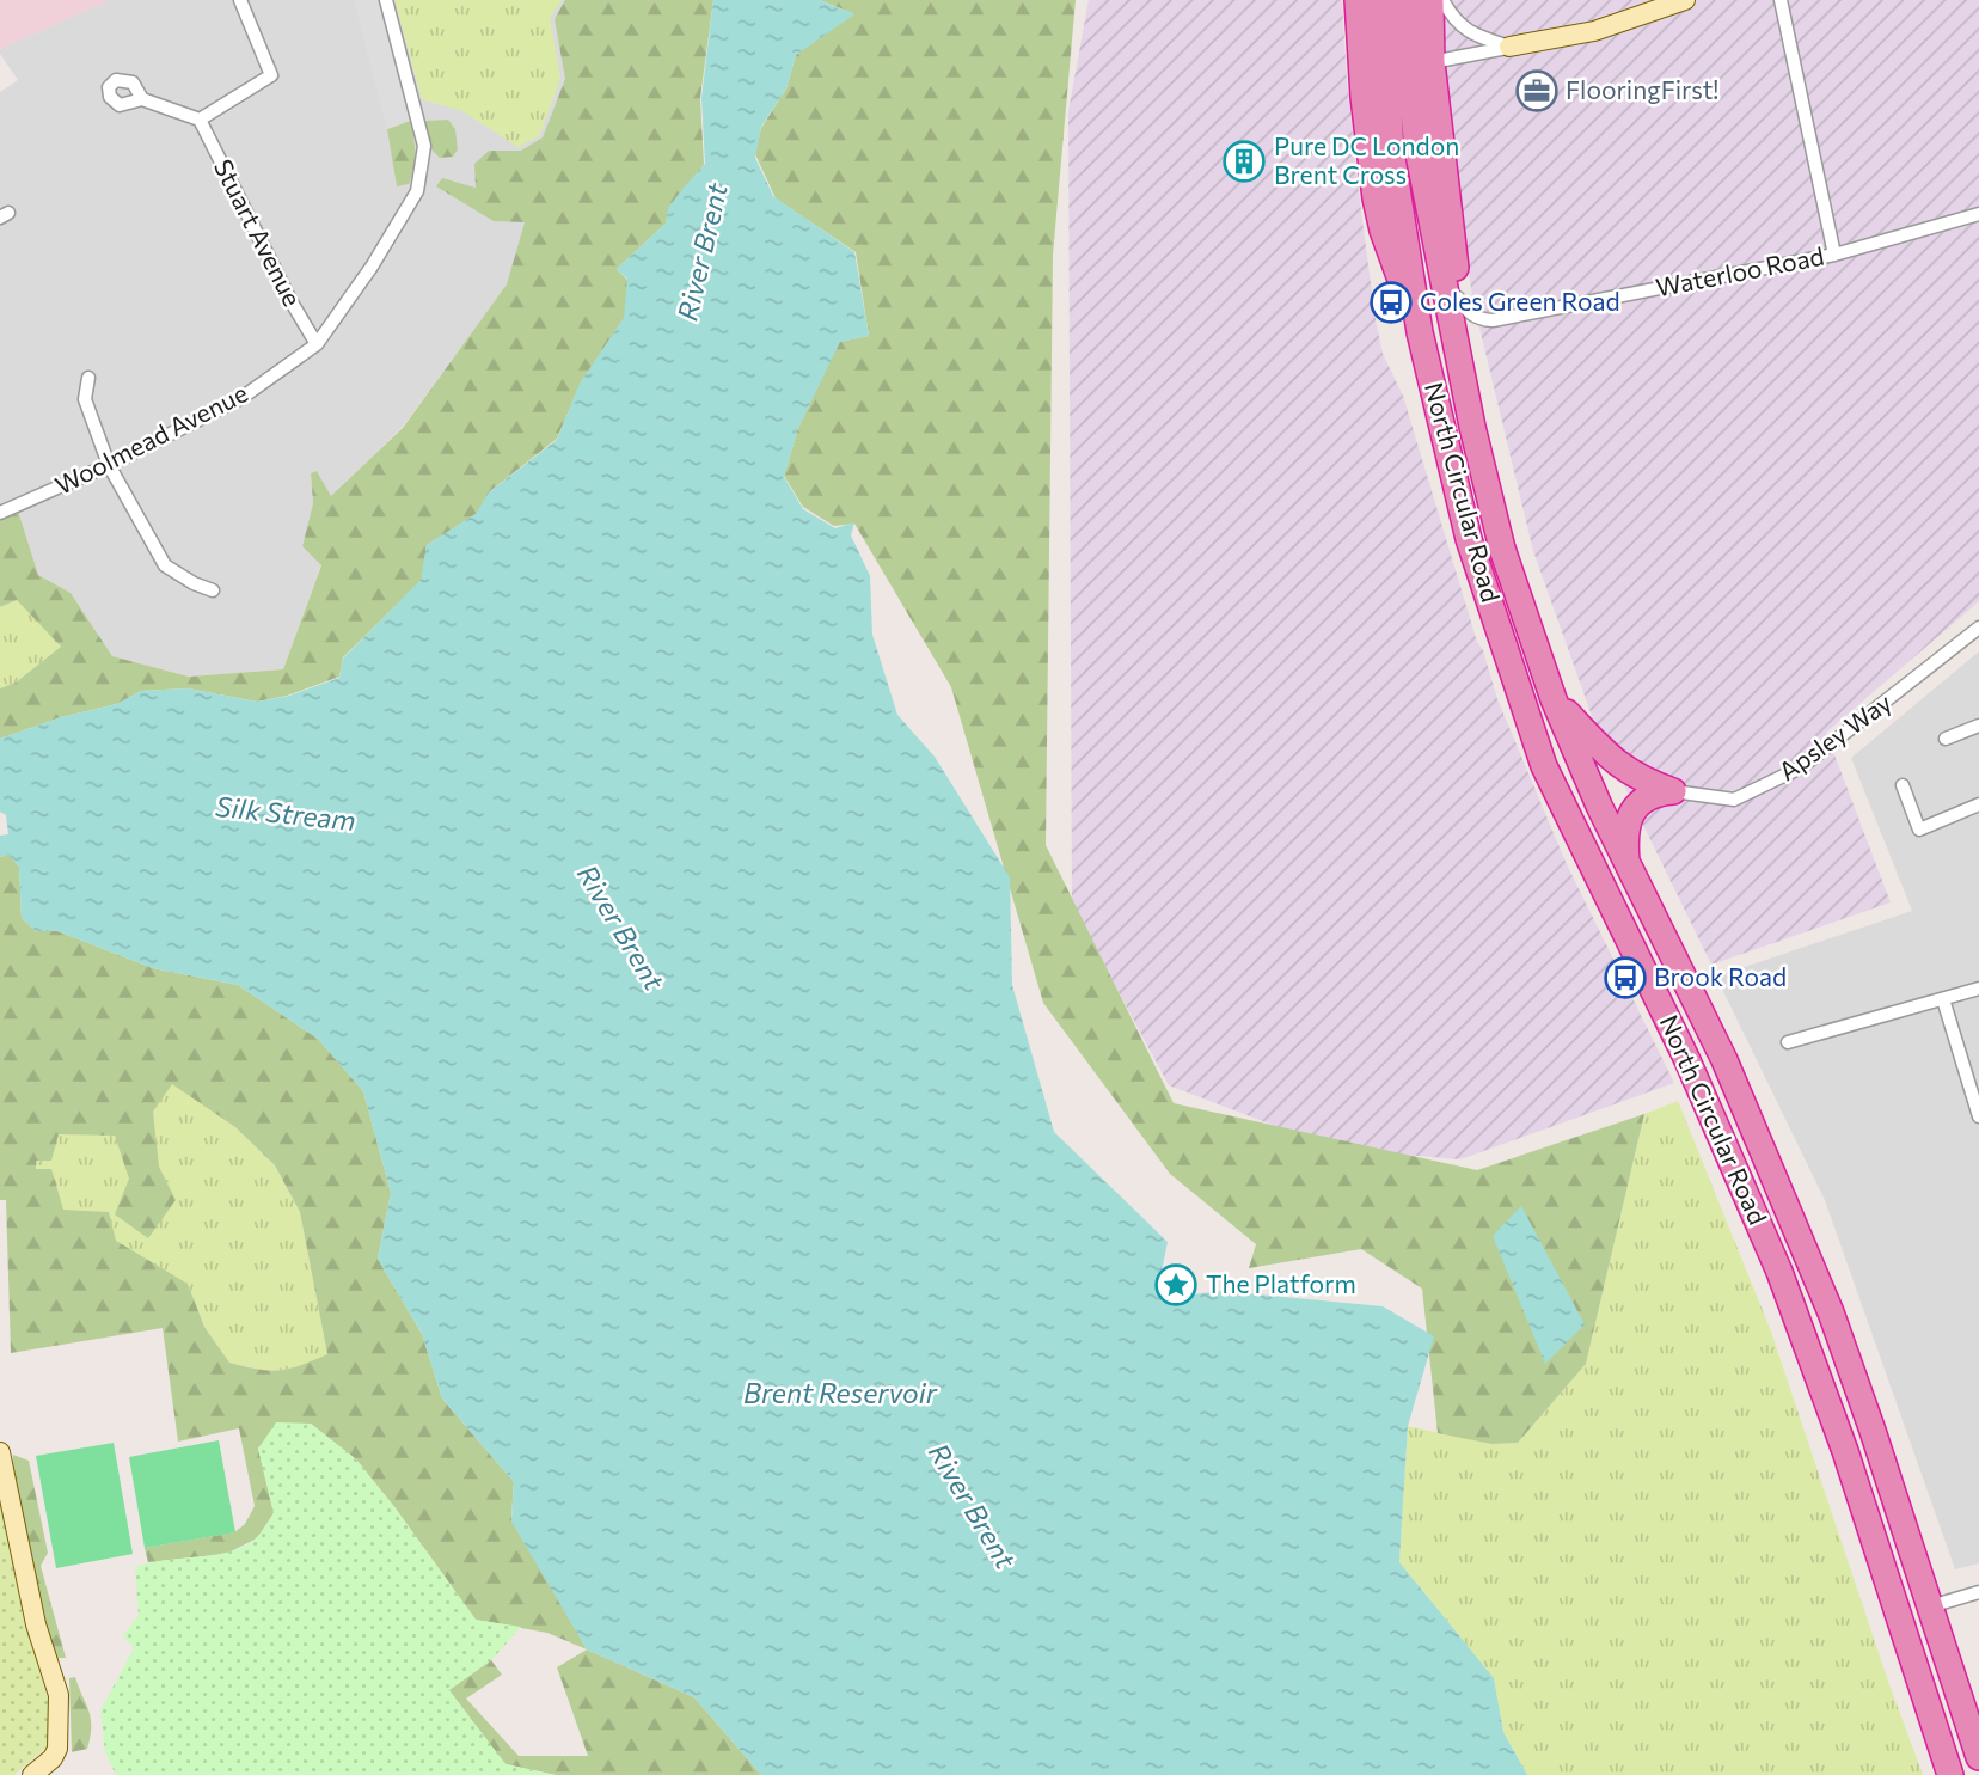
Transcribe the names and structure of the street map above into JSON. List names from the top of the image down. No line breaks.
{"streets":{"highway":["North Circular Road"],"street":["Stuart Avenue","Waterloo Road","Woolmead Avenue","Apsley Way"]},"crossings":[["Stuart Avenue","Woolmead Avenue"]],"water":["River Brent","Silk Stream","Brent Reservoir"],"places":{"office":["FlooringFirst!"],"building":["Pure DC London Brent Cross"],"bus stop":["Coles Green Road","Brook Road"],"place":["The Platform"]}}
